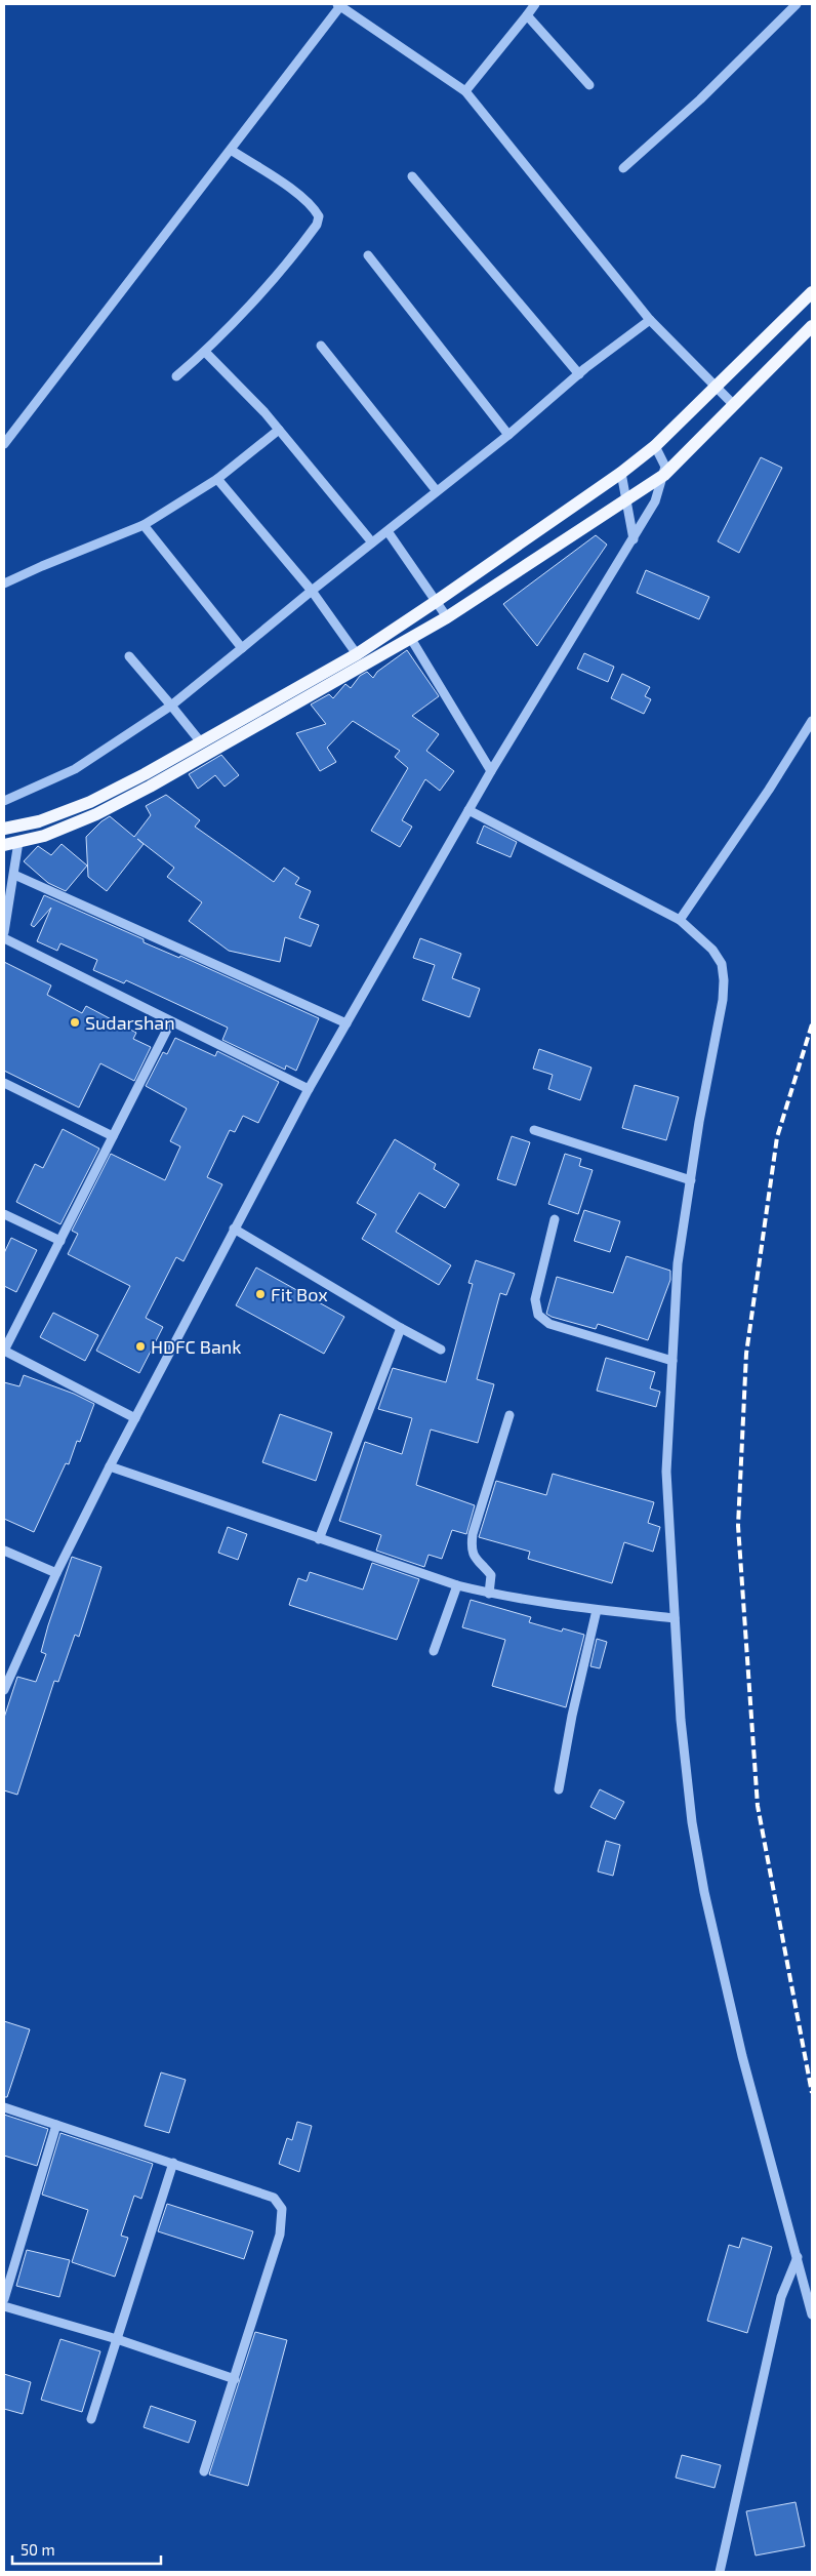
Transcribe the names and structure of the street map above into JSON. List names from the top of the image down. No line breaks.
{"places":["Sudarshan","Fit Box","HDFC Bank"],"scale_bar":"50 m"}
